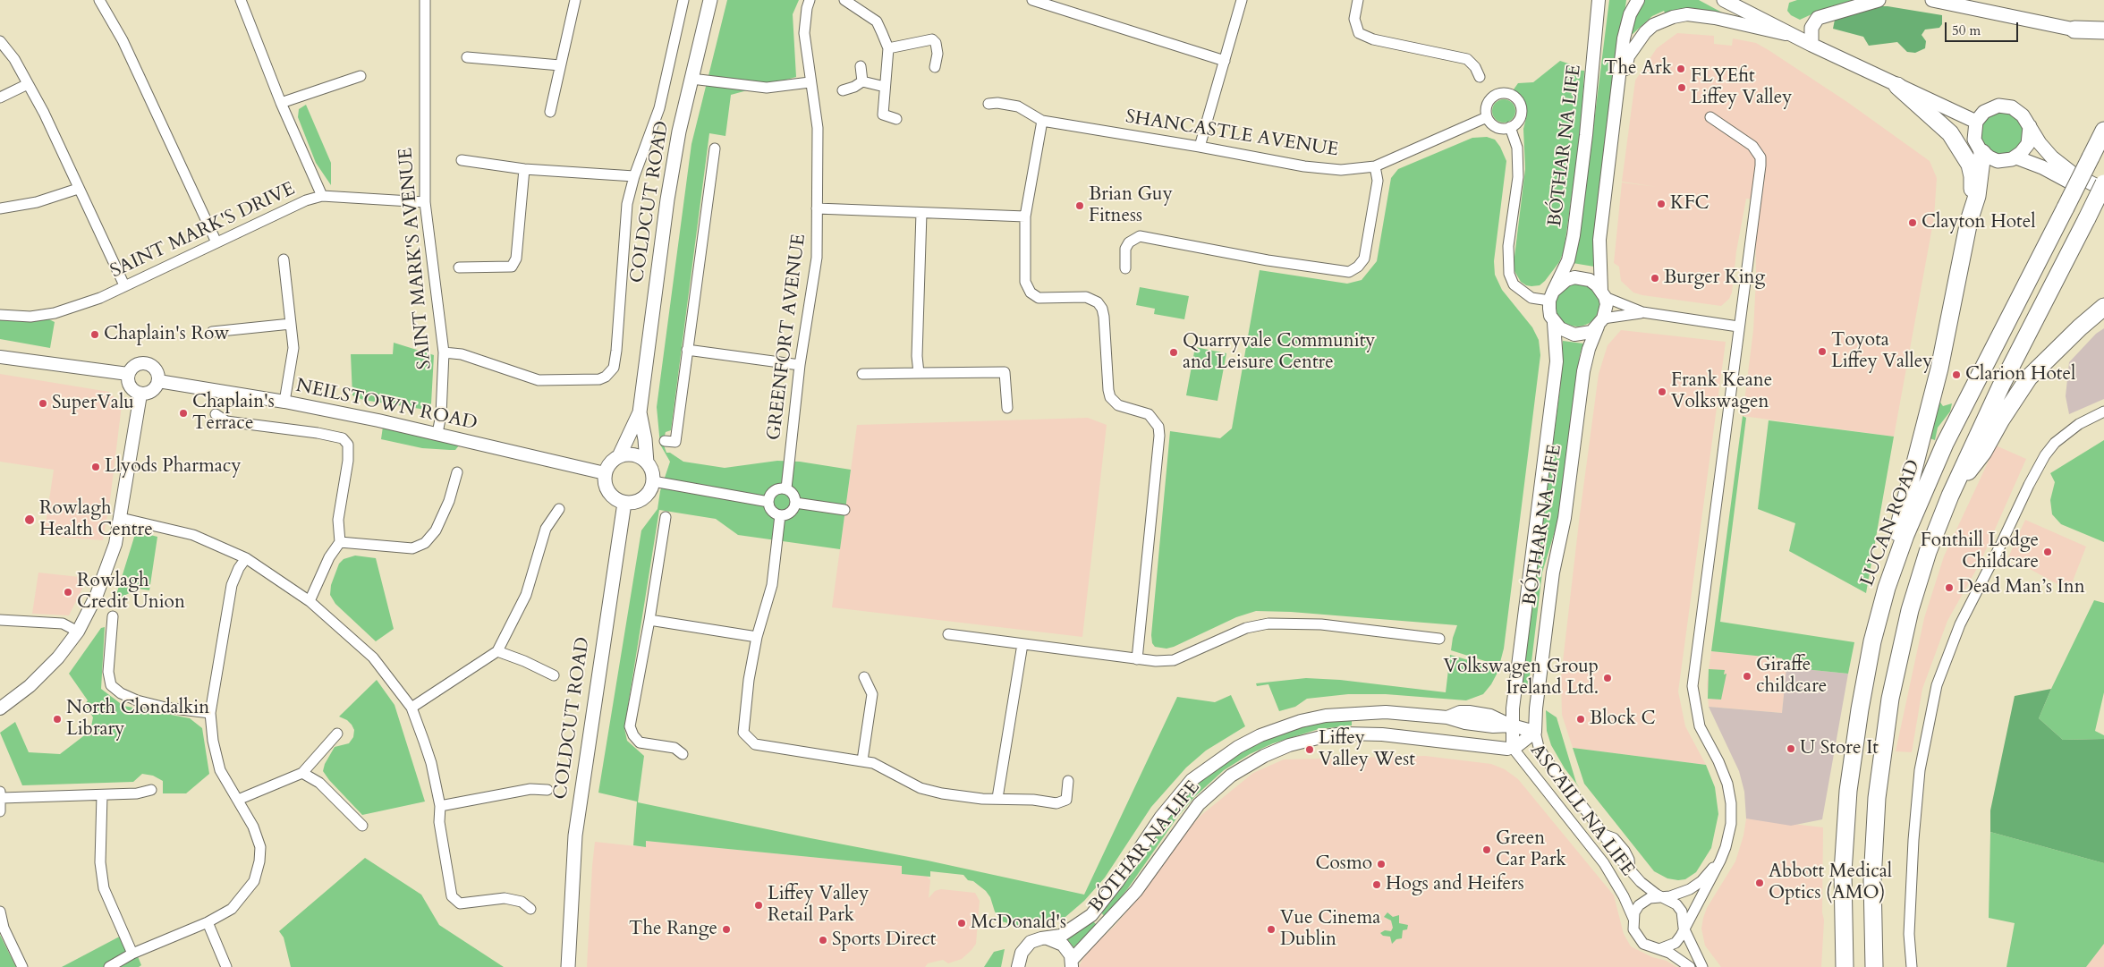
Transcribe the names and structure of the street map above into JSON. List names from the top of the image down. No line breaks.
{"streets":{"highway":["LUCAN ROAD"],"main road":["COLDCUT ROAD"],"street":["SHANCASTLE AVENUE","BÓTHAR NA LIFE","SAINT MARK'S DRIVE","SAINT MARK'S AVENUE","GREENFORT AVENUE","NEILSTOWN ROAD","ASCAILL NA LIFE"]},"crossings":[["BÓTHAR NA LIFE","ASCAILL NA LIFE"],["COLDCUT ROAD","NEILSTOWN ROAD"],["SAINT MARK'S DRIVE","SAINT MARK'S AVENUE"],["SAINT MARK'S AVENUE","NEILSTOWN ROAD"]],"places":["The Ark","FLYEfit Liffey Valley","KFC","Brian Guy Fitness","Clayton Hotel","Burger King","Chaplain's Row","Toyota Liffey Valley","Quarryvale Community and Leisure Centre","Clarion Hotel","Frank Keane Volkswagen","SuperValu","Chaplain's Terrace","Llyods Pharmacy","Rowlagh Health Centre","Fonthill Lodge Childcare","Dead Man’s Inn","Rowlagh Credit Union","Giraffe childcare","Volkswagen Group Ireland Ltd.","North Clondalkin Library","Block C","U Store It","Liffey Valley West","Green Car Park","Cosmo","Abbott Medical Optics (AMO)","Hogs and Heifers","Liffey Valley Retail Park","McDonald's","The Range","Vue Cinema Dublin","Sports Direct"],"scale_bar":"50 m"}
